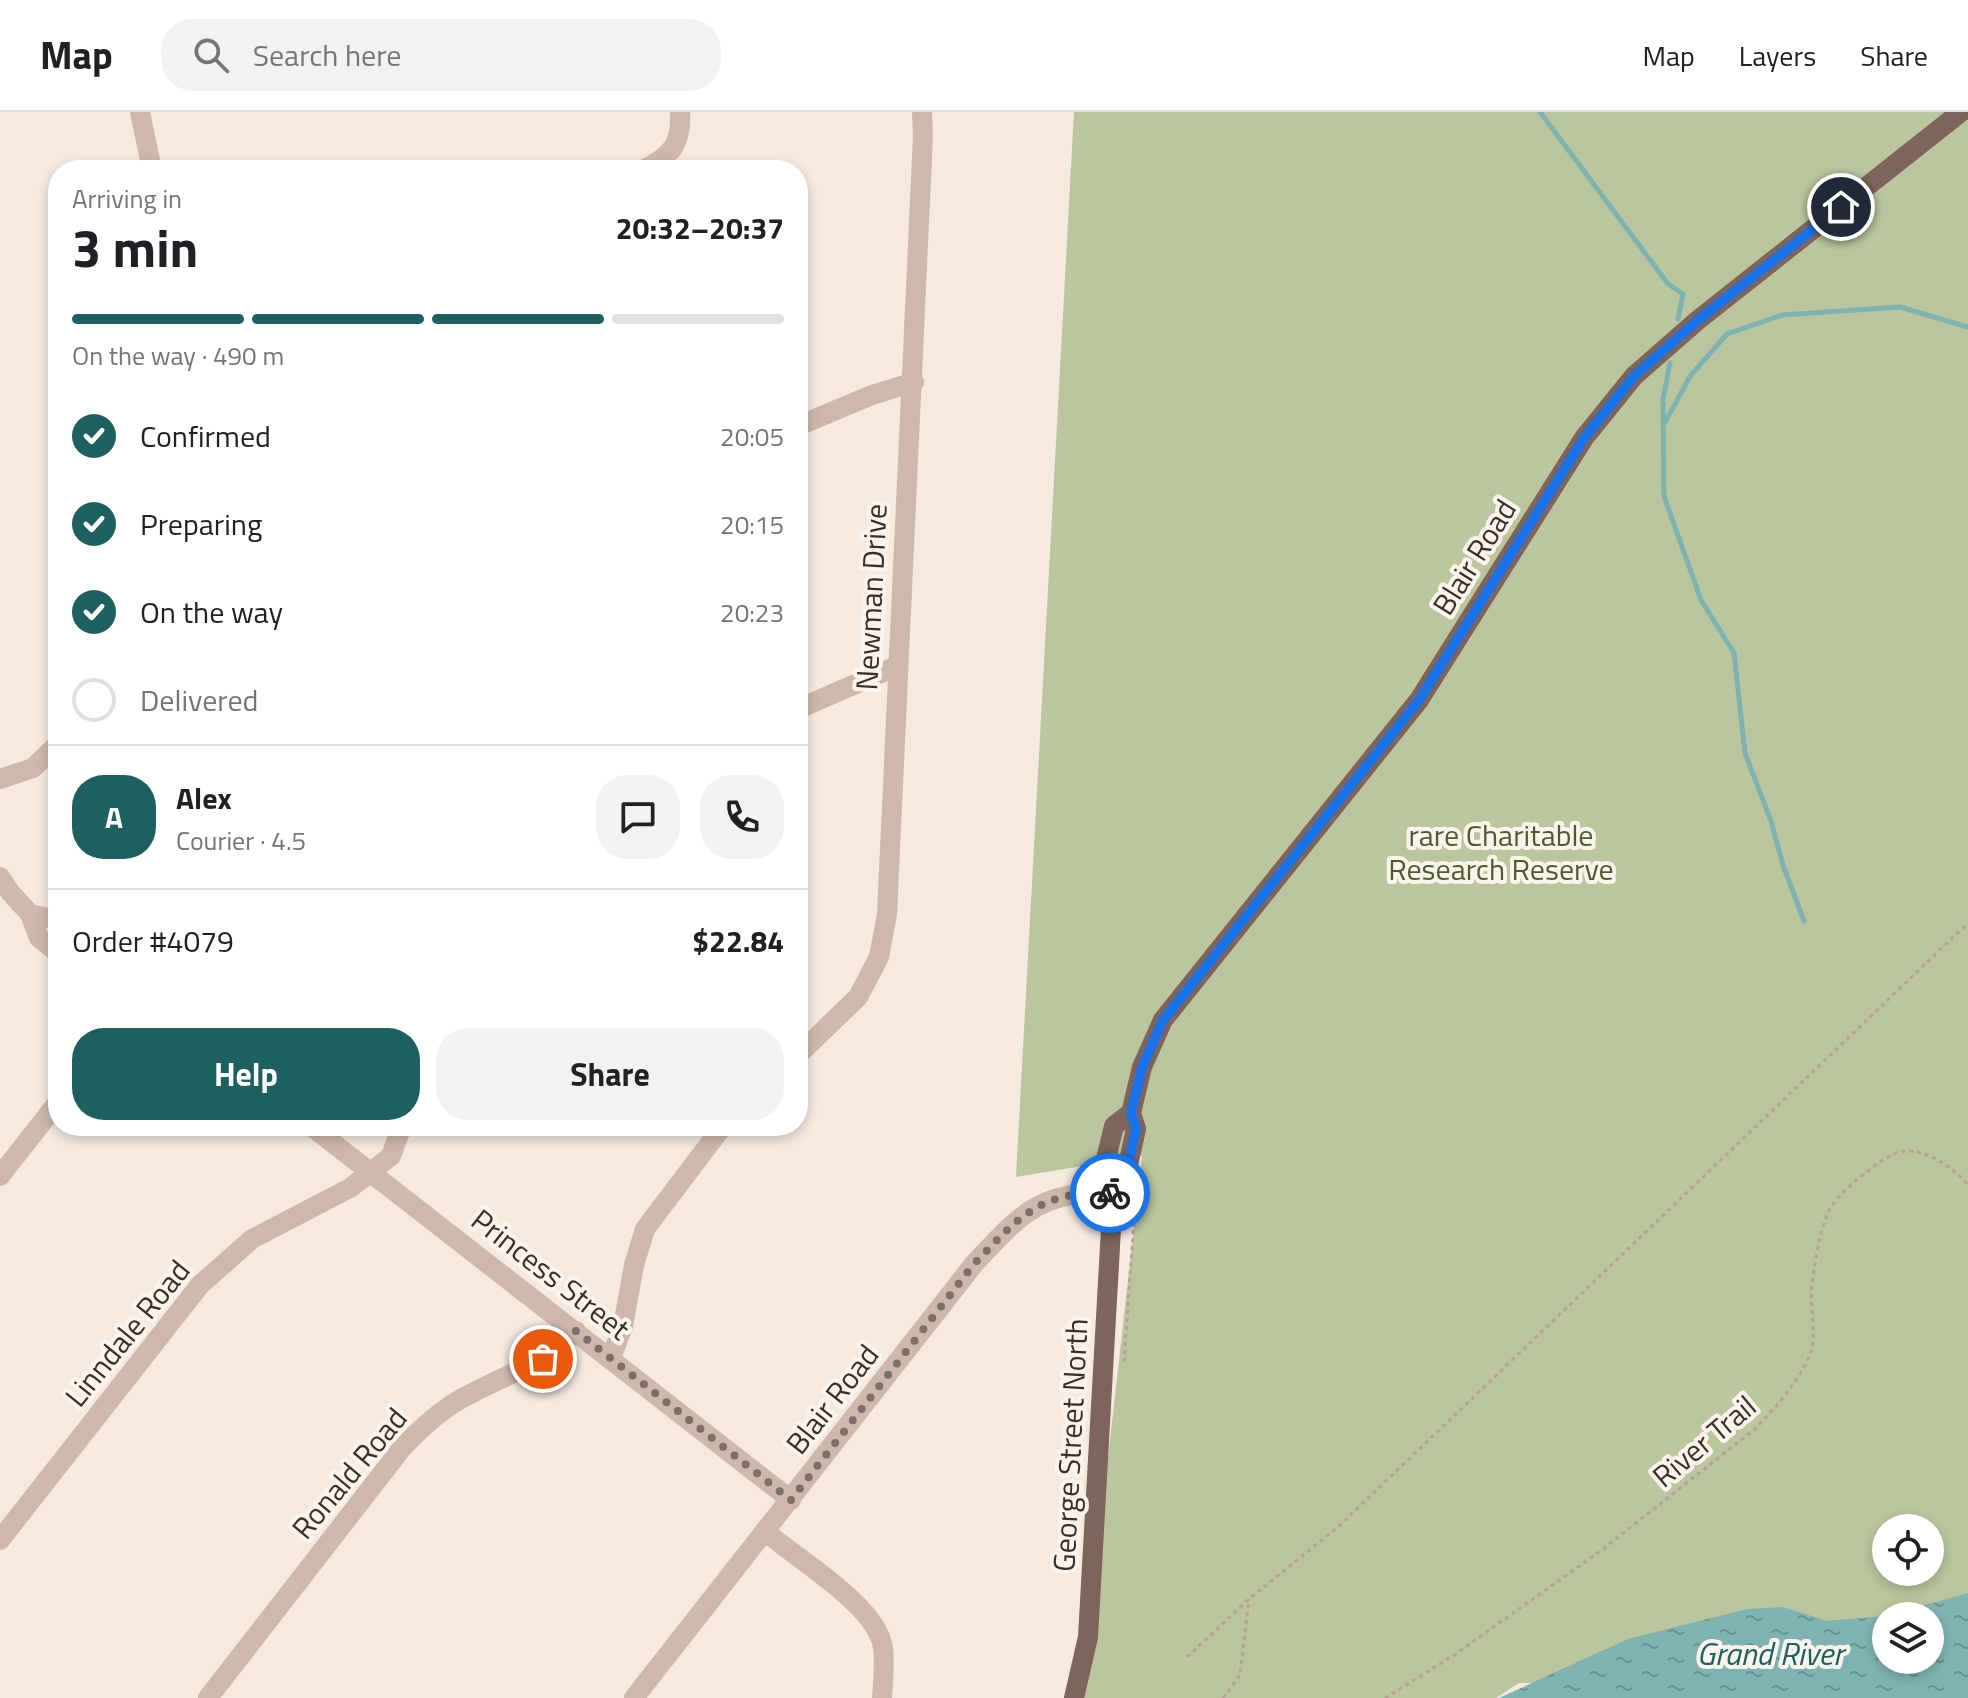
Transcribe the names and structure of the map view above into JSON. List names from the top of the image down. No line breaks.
{"streets":{"main road":["Blair Road","George Street North"],"street":["Newman Drive","Princess Street","Linndale Road","Ronald Road"],"path":["River Trail"]},"crossings":[["Blair Road","Princess Street"],["Blair Road","George Street North"],["Princess Street","Linndale Road"],["Princess Street","Ronald Road"]],"water":["Grand River"],"parks":["rare Charitable Research Reserve"],"page":{"header":"Map","search":"Search here","nav":["Map","Layers","Share"],"heading":["3 min","Arriving in","20:32–20:37"],"panel":["Alex","Courier · 4.5","Order #4079","$22.84"],"bar":"On the way · 490 m","list":[["Confirmed","20:05"],["Preparing","20:15"],["On the way","20:23"],"Delivered"],"round":"A","buttons":["Help","Share"]}}
